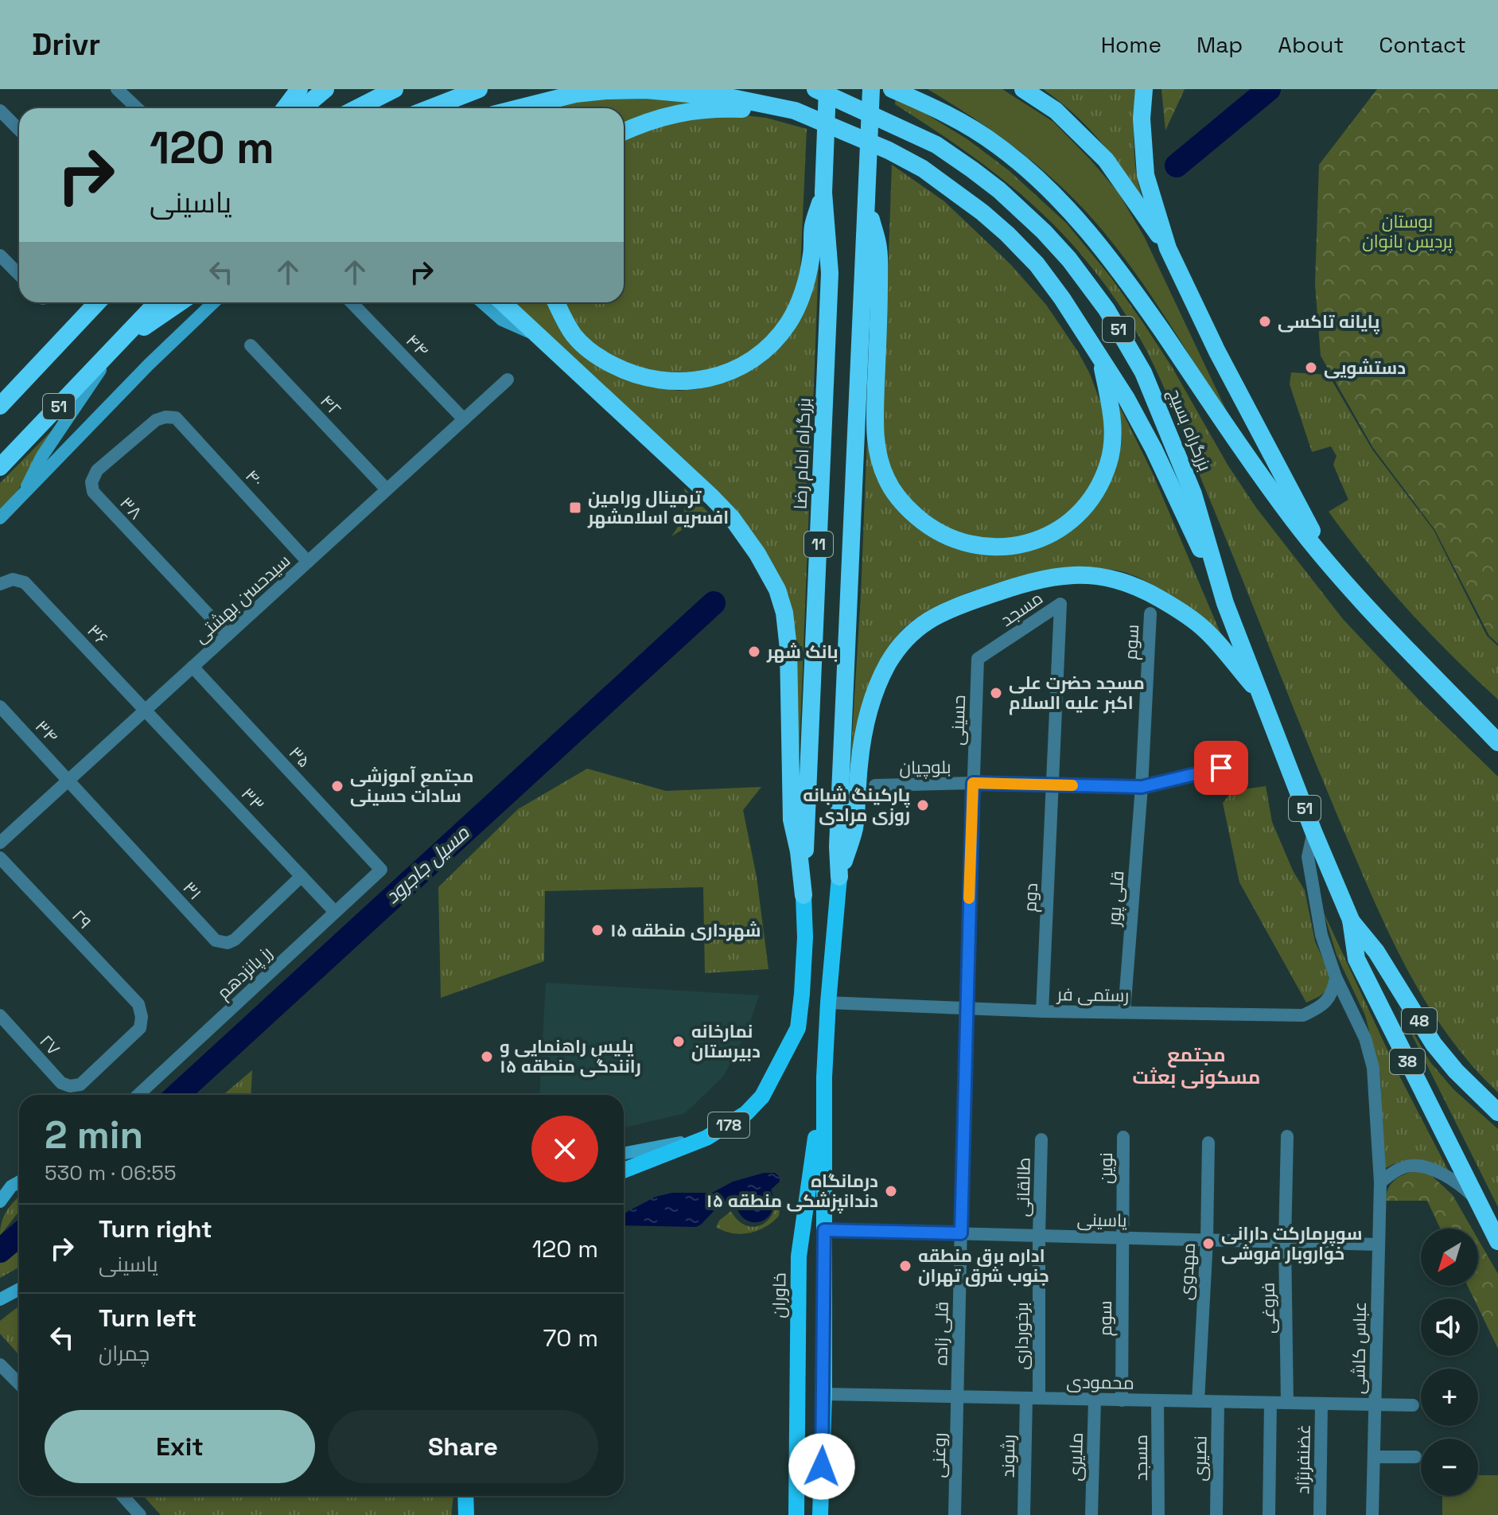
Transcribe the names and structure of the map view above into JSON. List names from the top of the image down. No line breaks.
{"streets":{"highway":["51","بزرگراه بسیج","بزرگراه امام رضا","11","48","38"],"main road":["178","خاوران"],"street":["۴۴","۴۲","۴۰","۳۸","سیدحسن بهشتی","مسجد","۳۶","سوم","حسینی","۳۴","۳۵","بلوچیان","۳۳","۳۱","دوم","قلی پور","۲۹","رز پانزدهم","رستمی فر","۲۷","نوین","طالقانی","یاسینی","مهدوی","فروغی","قلی زاده","برخورداری","عباس کاشی","محمودی","روغنی","رشوند","ملایری","نصیری","غضنفرنژاد"]},"crossings":[["۴۴","سیدحسن بهشتی"],["۴۲","سیدحسن بهشتی"],["بزرگراه بسیج","48"],["بزرگراه بسیج","38"],["بزرگراه بسیج","عباس کاشی"],["بزرگراه امام رضا","178"],["۴۰","۳۸"],["۴۰","سیدحسن بهشتی"],["۳۸","سیدحسن بهشتی"],["11","خاوران"],["سیدحسن بهشتی","۳۶"],["سیدحسن بهشتی","۳۴"],["سیدحسن بهشتی","۳۵"],["سیدحسن بهشتی","۳۳"],["سیدحسن بهشتی","۳۱"],["مسجد","حسینی"],["مسجد","بلوچیان"],["مسجد","دوم"],["مسجد","محمودی"],["۳۶","۳۳"],["سوم","بلوچیان"],["سوم","قلی پور"],["سوم","نوین"],["سوم","یاسینی"],["سوم","محمودی"],["حسینی","بلوچیان"],["حسینی","رستمی فر"],["حسینی","قلی زاده"],["۳۴","۳۱"],["۳۵","رز پانزدهم"],["بلوچیان","دوم"],["بلوچیان","قلی پور"],["۳۳","۳۱"],["۳۳","رز پانزدهم"],["دوم","رستمی فر"],["قلی پور","رستمی فر"],["۲۹","۲۷"],["رستمی فر","خاوران"],["رستمی فر","قلی زاده"],["رستمی فر","عباس کاشی"],["48","38"],["نوین","یاسینی"],["طالقانی","یاسینی"],["طالقانی","برخورداری"],["یاسینی","مهدوی"],["یاسینی","خاوران"],["یاسینی","فروغی"],["یاسینی","قلی زاده"],["یاسینی","برخورداری"],["یاسینی","عباس کاشی"],["مهدوی","محمودی"],["خاوران","محمودی"],["فروغی","محمودی"],["قلی زاده","محمودی"],["قلی زاده","روغنی"],["برخورداری","محمودی"],["برخورداری","رشوند"],["عباس کاشی","محمودی"],["محمودی","روغنی"],["محمودی","رشوند"],["محمودی","ملایری"],["محمودی","نصیری"],["محمودی","غضنفرنژاد"]],"districts":["مجتمع مسکونی بعثت"],"water":["مسیل جاجرود"],"parks":["بوستان پردیس بانوان"],"places":{"other":["پایانه تاکسی","دستشویی","بانک شهر","مسجد حضرت علی اکبر علیه السلام","مجتمع آموزشی سادات حسینی","پارکینگ شبانه روزی مرادی","شهرداری منطقه ۱۵","نمارخانه دبیرستان","پلیس راهنمایی و رانندگی منطقه ۱۵","درمانگاه دندانپزشکی منطقه ۱۵","سوپرمارکت دارانی خواروبار فروشی","اداره برق منطقه جنوب شرق تهران"],"transit":["ترمینال ورامین افسریه اسلامشهر"]},"north":"bottom left","page":{"header":"Drivr","nav":["Home","Map","About","Contact"],"turn":["120 m","یاسینی"],"heading":["2 min","530 m · 06:55"],"list":[{"name":"Turn right","note":"یاسینی","value":"120 m"},{"name":"Turn left","note":"چمران","value":"70 m"}],"map_buttons":["+","−"],"buttons":["Exit","Share"]}}
